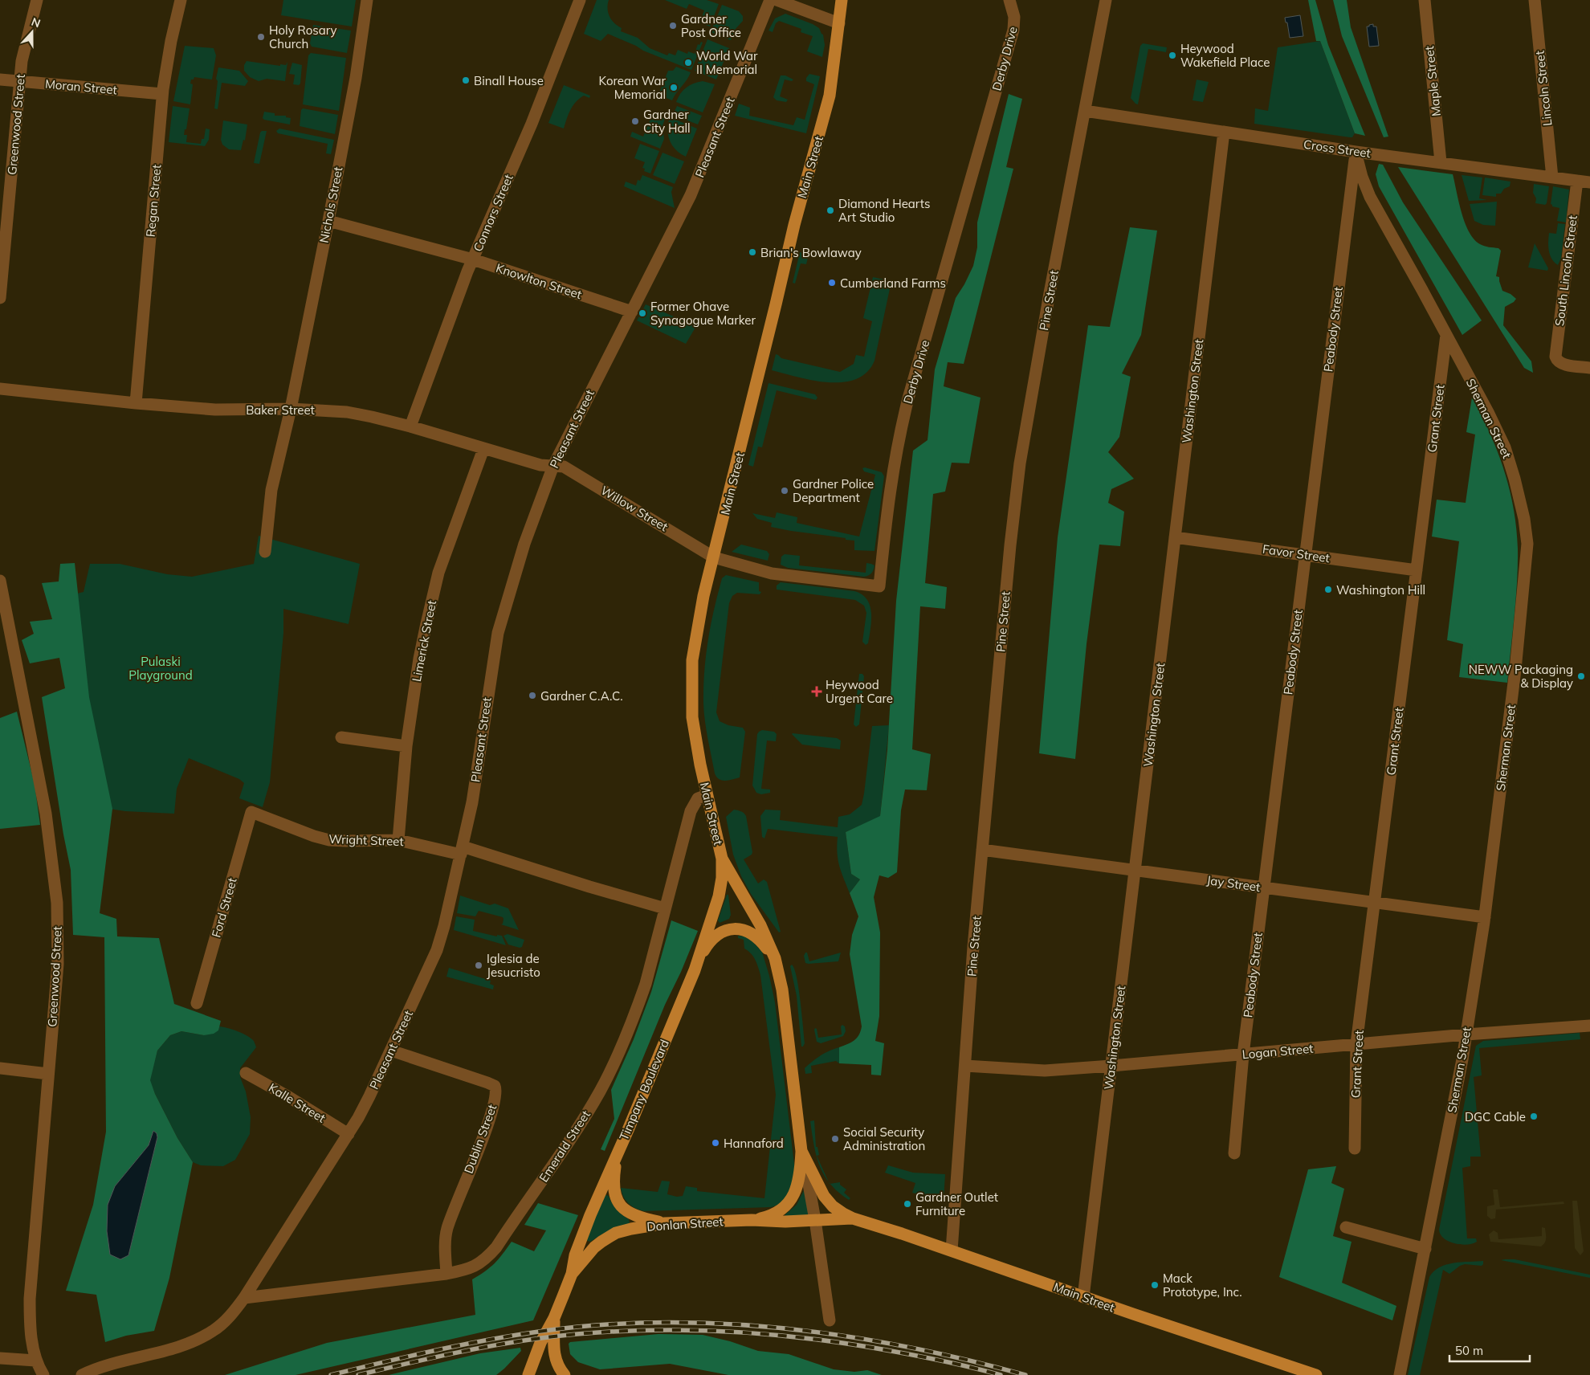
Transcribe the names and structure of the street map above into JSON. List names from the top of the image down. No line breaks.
{"streets":{"main road":["Main Street","Timpany Boulevard","Donlan Street"],"street":["Derby Drive","Maple Street","Moran Street","Lincoln Street","Greenwood Street","Pleasant Street","Cross Street","Regan Street","Nichols Street","Connors Street","South Lincoln Street","Knowlton Street","Pine Street","Peabody Street","Washington Street","Baker Street","Grant Street","Sherman Street","Willow Street","Favor Street","Limerick Street","Wright Street","Jay Street","Ford Street","Logan Street","Kalle Street","Dublin Street","Emerald Street"]},"crossings":[["Derby Drive","Main Street"],["Derby Drive","Willow Street"],["Maple Street","Cross Street"],["Moran Street","Greenwood Street"],["Moran Street","Regan Street"],["Lincoln Street","Cross Street"],["Pleasant Street","Knowlton Street"],["Pleasant Street","Baker Street"],["Pleasant Street","Willow Street"],["Pleasant Street","Wright Street"],["Pleasant Street","Kalle Street"],["Pleasant Street","Dublin Street"],["Pleasant Street","Emerald Street"],["Cross Street","South Lincoln Street"],["Cross Street","Pine Street"],["Cross Street","Peabody Street"],["Cross Street","Washington Street"],["Cross Street","Sherman Street"],["Main Street","Pine Street"],["Main Street","Washington Street"],["Main Street","Willow Street"],["Main Street","Timpany Boulevard"],["Main Street","Emerald Street"],["Main Street","Donlan Street"],["Regan Street","Baker Street"],["Nichols Street","Knowlton Street"],["Nichols Street","Baker Street"],["Connors Street","Knowlton Street"],["Connors Street","Baker Street"],["Pine Street","Jay Street"],["Pine Street","Logan Street"],["Peabody Street","Sherman Street"],["Peabody Street","Favor Street"],["Peabody Street","Jay Street"],["Peabody Street","Logan Street"],["Washington Street","Favor Street"],["Washington Street","Jay Street"],["Washington Street","Logan Street"],["Baker Street","Willow Street"],["Baker Street","Limerick Street"],["Grant Street","Sherman Street"],["Grant Street","Favor Street"],["Grant Street","Jay Street"],["Grant Street","Logan Street"],["Sherman Street","Jay Street"],["Sherman Street","Logan Street"],["Limerick Street","Wright Street"],["Wright Street","Ford Street"],["Wright Street","Emerald Street"],["Timpany Boulevard","Donlan Street"],["Dublin Street","Emerald Street"]],"parks":["Pulaski Playground"],"places":{"other":["Gardner Post Office","Holy Rosary Church","Heywood Wakefield Place","World War II Memorial","Binall House","Korean War Memorial","Gardner City Hall","Diamond Hearts Art Studio","Brian's Bowlaway","Cumberland Farms","Former Ohave Synagogue Marker","Gardner Police Department","Washington Hill","NEWW Packaging & Display","Gardner C.A.C.","Iglesia de Jesucristo","DGC Cable","Social Security Administration","Hannaford","Gardner Outlet Furniture","Mack Prototype, Inc."],"health":["Heywood Urgent Care"]},"scale_bar":"50 m","north":"top"}
